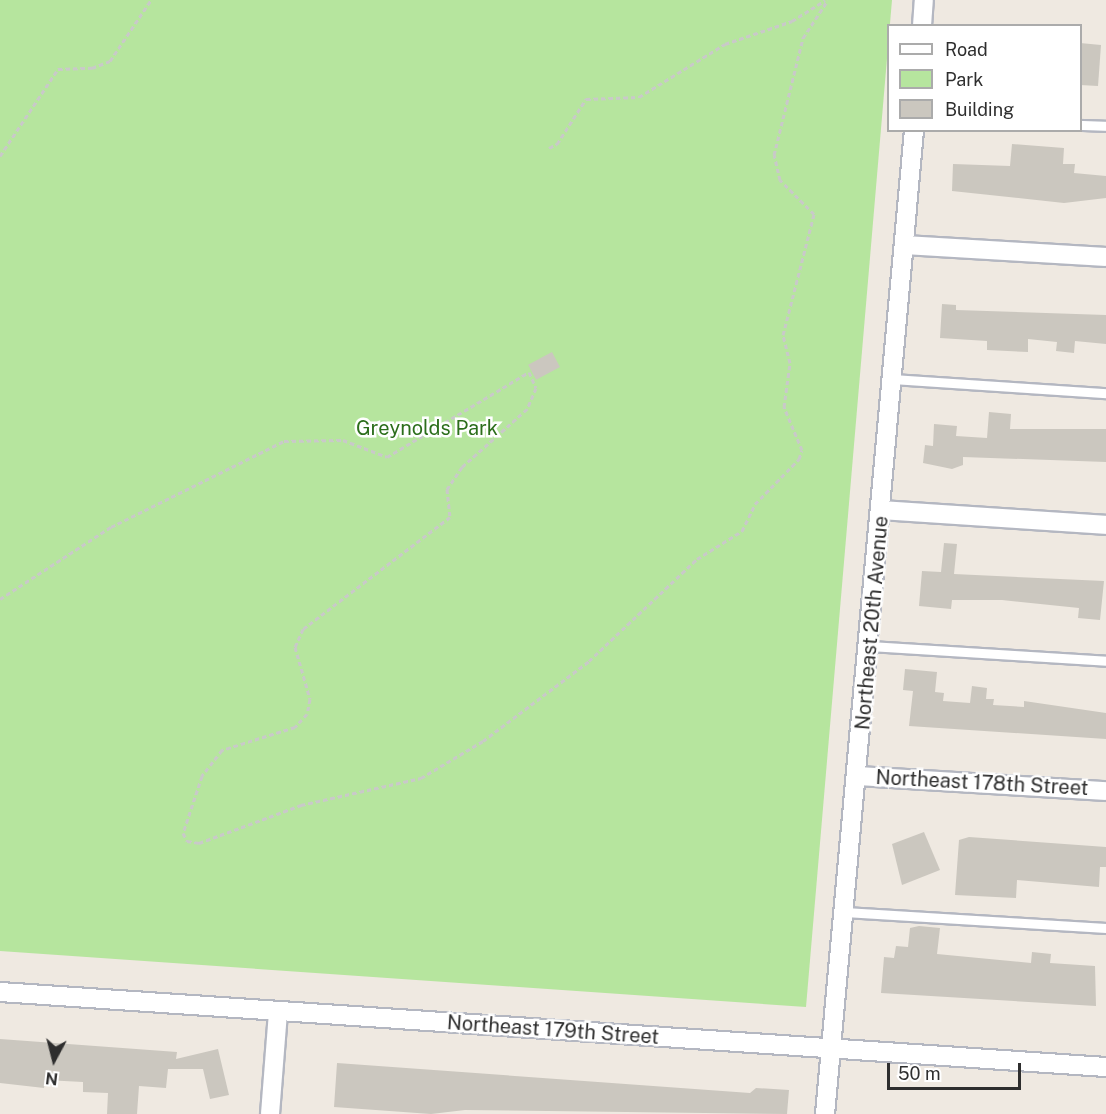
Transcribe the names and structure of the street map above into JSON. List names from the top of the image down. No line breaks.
{"streets":{"street":["Northeast 20th Avenue","Northeast 178th Street","Northeast 179th Street"]},"crossings":[["Northeast 20th Avenue","Northeast 178th Street"],["Northeast 20th Avenue","Northeast 179th Street"]],"parks":["Greynolds Park"],"legend":["Road","Park","Building"],"scale_bar":"50 m","north":"bottom"}
